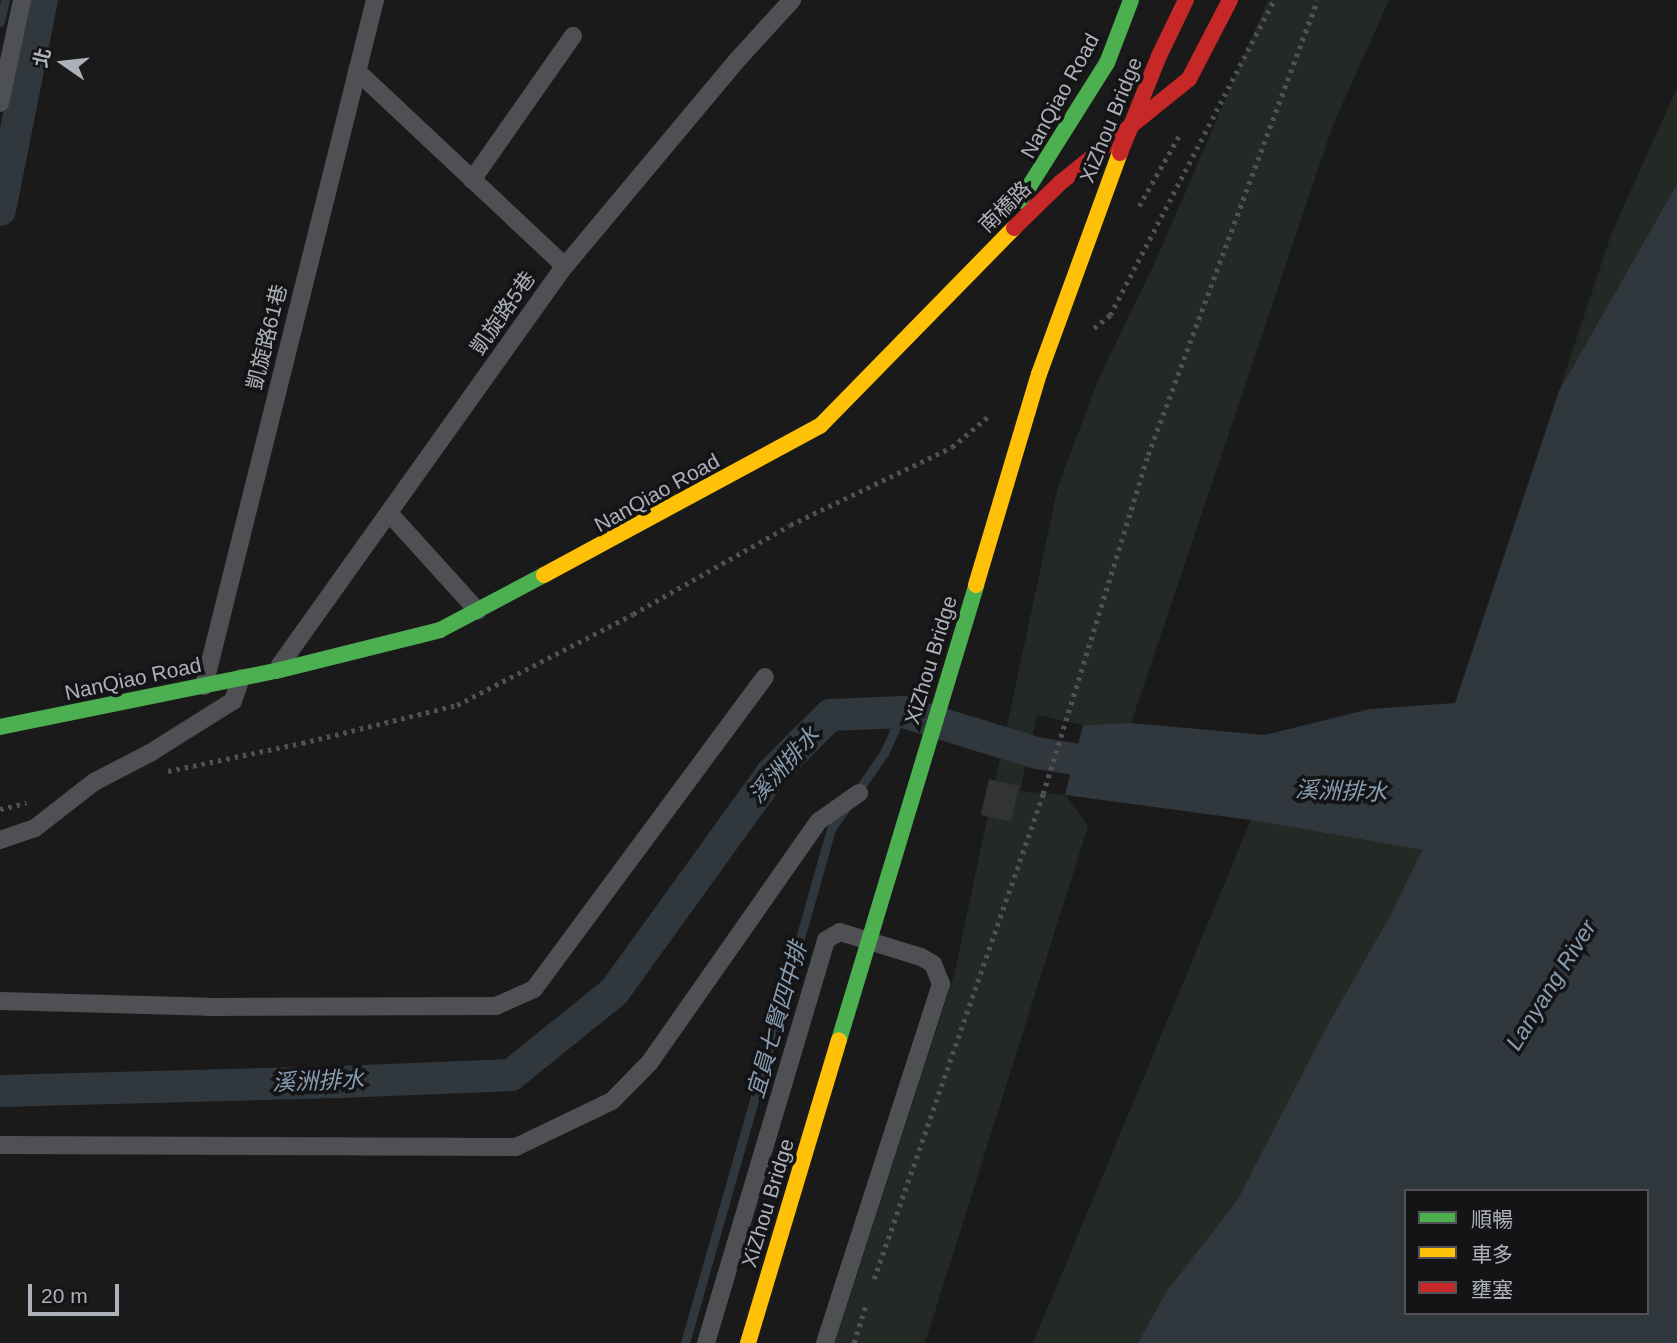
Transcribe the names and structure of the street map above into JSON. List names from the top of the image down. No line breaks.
{"streets":{"street":["NanQiao Road","XiZhou Bridge","南橋路"],"lane":["凱旋路5巷","凱旋路61巷"]},"crossings":[["NanQiao Road","南橋路"],["NanQiao Road","凱旋路5巷"],["NanQiao Road","凱旋路61巷"]],"water":["溪洲排水","Lanyang River","宜員七賢四中排"],"legend":["順暢","車多","壅塞"],"scale_bar":"20 m","north":"left"}
